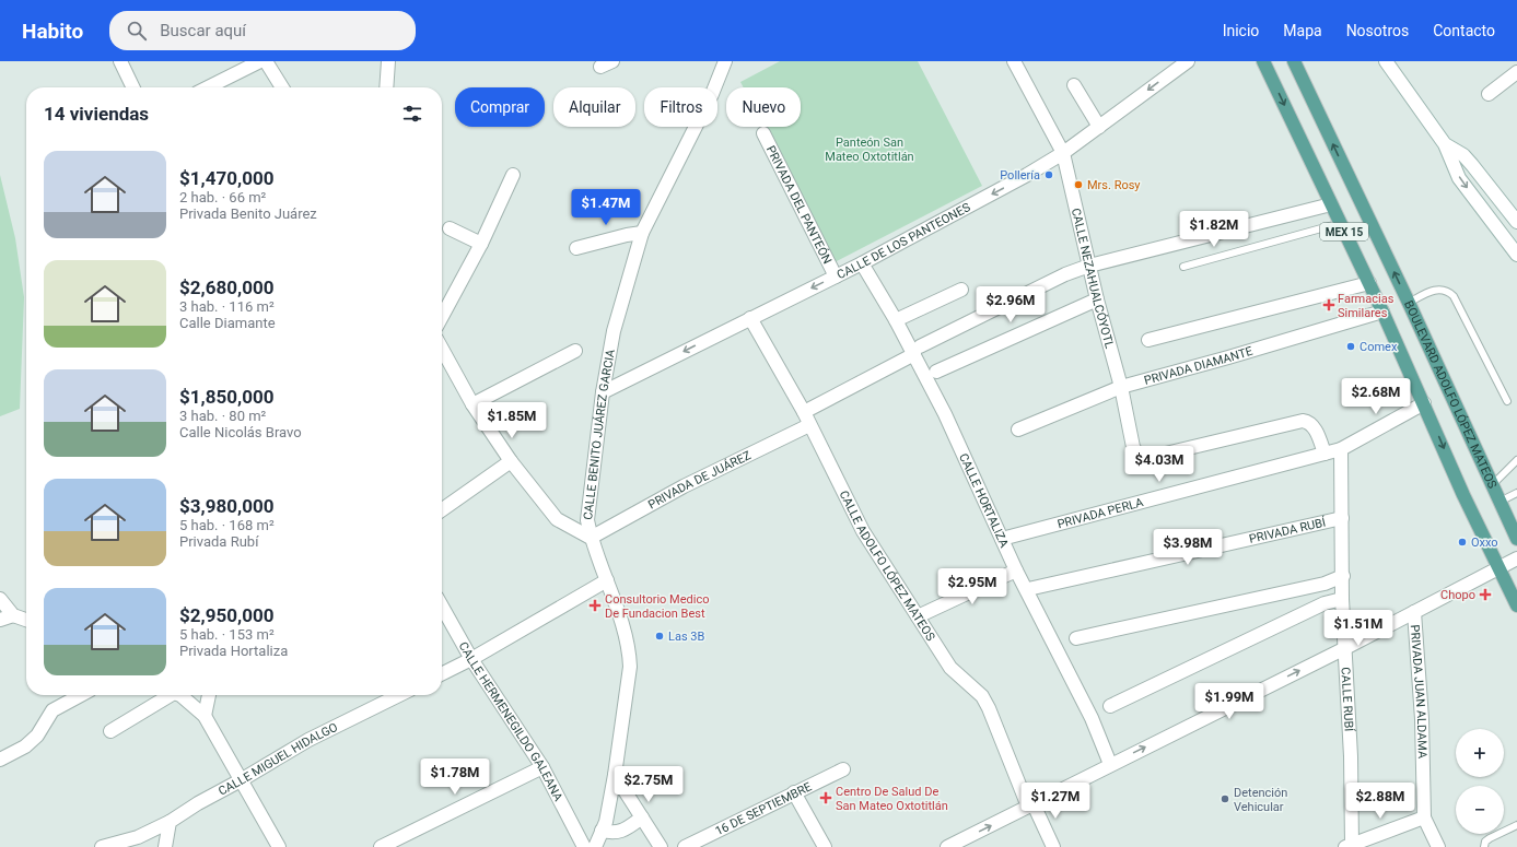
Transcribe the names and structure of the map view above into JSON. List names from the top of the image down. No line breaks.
{"streets":{"main road":["MEX 15","BOULEVARD ADOLFO LÓPEZ MATEOS"],"street":["PRIVADA DEL PANTEÓN","CALLE DE LOS PANTEONES","CALLE NEZAHUALCÓYOTL","PRIVADA DIAMANTE","CALLE BENITO JUÁREZ GARCIA","PRIVADA DE JUÁREZ","CALLE HORTALIZA","PRIVADA PERLA","PRIVADA RUBÍ","CALLE ADOLFO LÓPEZ MATEOS","PRIVADA JUAN ALDAMA","CALLE RUBÍ","CALLE HERMENEGILDO GALEANA","CALLE MIGUEL HIDALGO","16 DE SEPTIEMBRE"]},"crossings":[["PRIVADA DEL PANTEÓN","CALLE DE LOS PANTEONES"],["MEX 15","PRIVADA DIAMANTE"],["MEX 15","PRIVADA PERLA"],["CALLE DE LOS PANTEONES","CALLE NEZAHUALCÓYOTL"],["CALLE DE LOS PANTEONES","CALLE BENITO JUÁREZ GARCIA"],["CALLE DE LOS PANTEONES","CALLE HORTALIZA"],["CALLE DE LOS PANTEONES","CALLE ADOLFO LÓPEZ MATEOS"],["CALLE NEZAHUALCÓYOTL","PRIVADA DIAMANTE"],["CALLE NEZAHUALCÓYOTL","PRIVADA PERLA"],["CALLE BENITO JUÁREZ GARCIA","PRIVADA DE JUÁREZ"],["PRIVADA DE JUÁREZ","CALLE ADOLFO LÓPEZ MATEOS"],["CALLE HORTALIZA","PRIVADA PERLA"],["CALLE HORTALIZA","PRIVADA RUBÍ"],["PRIVADA PERLA","CALLE RUBÍ"],["PRIVADA RUBÍ","CALLE RUBÍ"]],"parks":["Panteón San Mateo Oxtotitlán"],"places":{"other":["Pollería","Mrs. Rosy","Comex","Oxxo","Las 3B","Detención Vehicular"],"health":["Farmacias Similares","Chopo","Consultorio Medico De Fundacion Best","Centro De Salud De San Mateo Oxtotitlán"]},"page":{"header":"Habito","search":"Buscar aquí","nav":["Inicio","Mapa","Nosotros","Contacto"],"chip":["Comprar","Alquilar","Filtros","Nuevo"],"heading":"14 viviendas","list":[{"name":"$1,470,000","note":"2 hab. · 66 m² · Privada Benito Juárez"},{"name":"$2,680,000","note":"3 hab. · 116 m² · Calle Diamante"},{"name":"$1,850,000","note":"3 hab. · 80 m² · Calle Nicolás Bravo"},{"name":"$3,980,000","note":"5 hab. · 168 m² · Privada Rubí"},{"name":"$2,950,000","note":"5 hab. · 153 m² · Privada Hortaliza"}],"price":["$1.47M","$1.82M","$2.96M","$2.68M","$1.85M","$4.03M","$3.98M","$2.95M","$1.51M","$1.99M","$1.78M","$2.75M","$1.27M","$2.88M"],"map_buttons":["+","−"]}}
